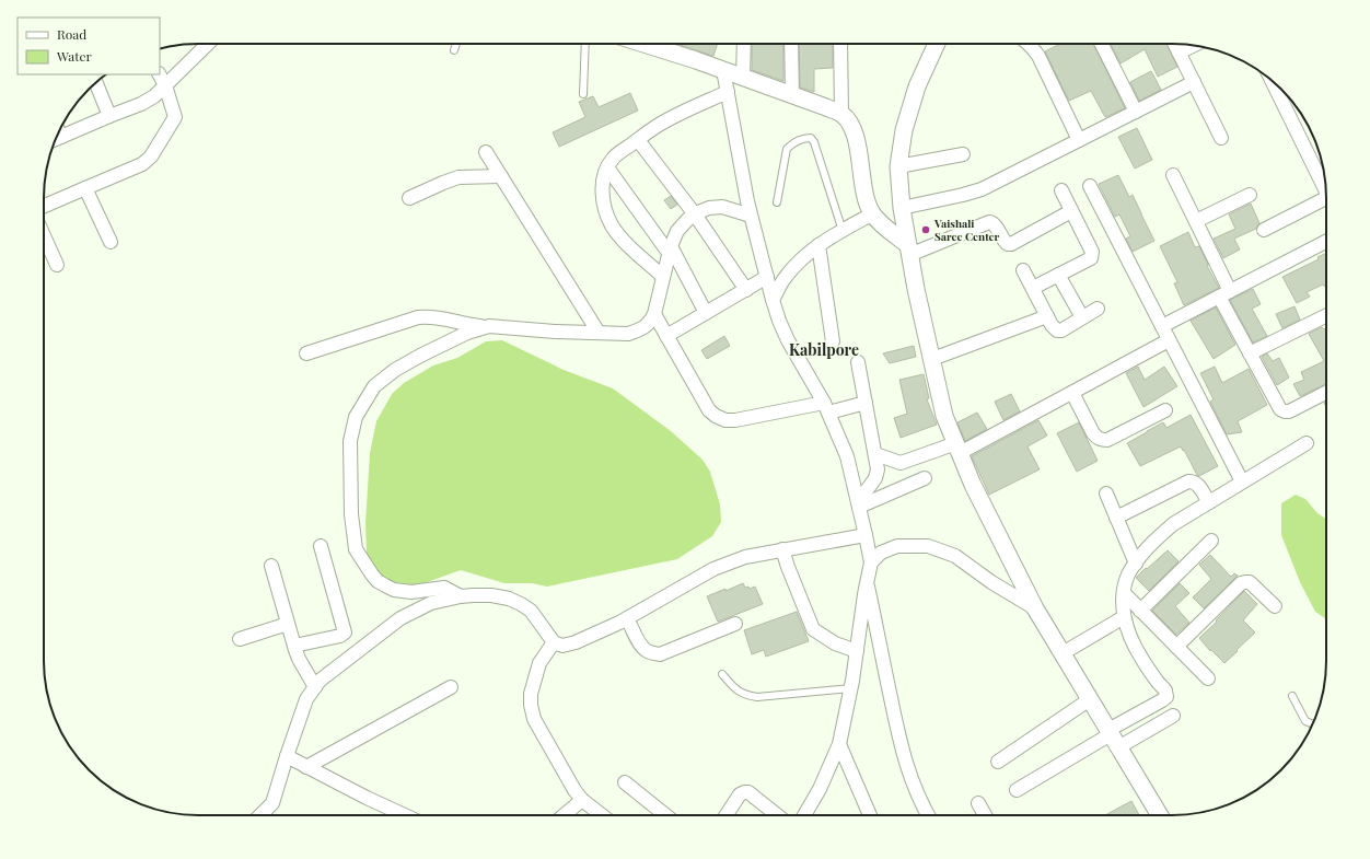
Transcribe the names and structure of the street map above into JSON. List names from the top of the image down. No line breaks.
{"districts":["Kabilpore"],"places":["Vaishali Saree Center"],"legend":["Road","Water"]}
